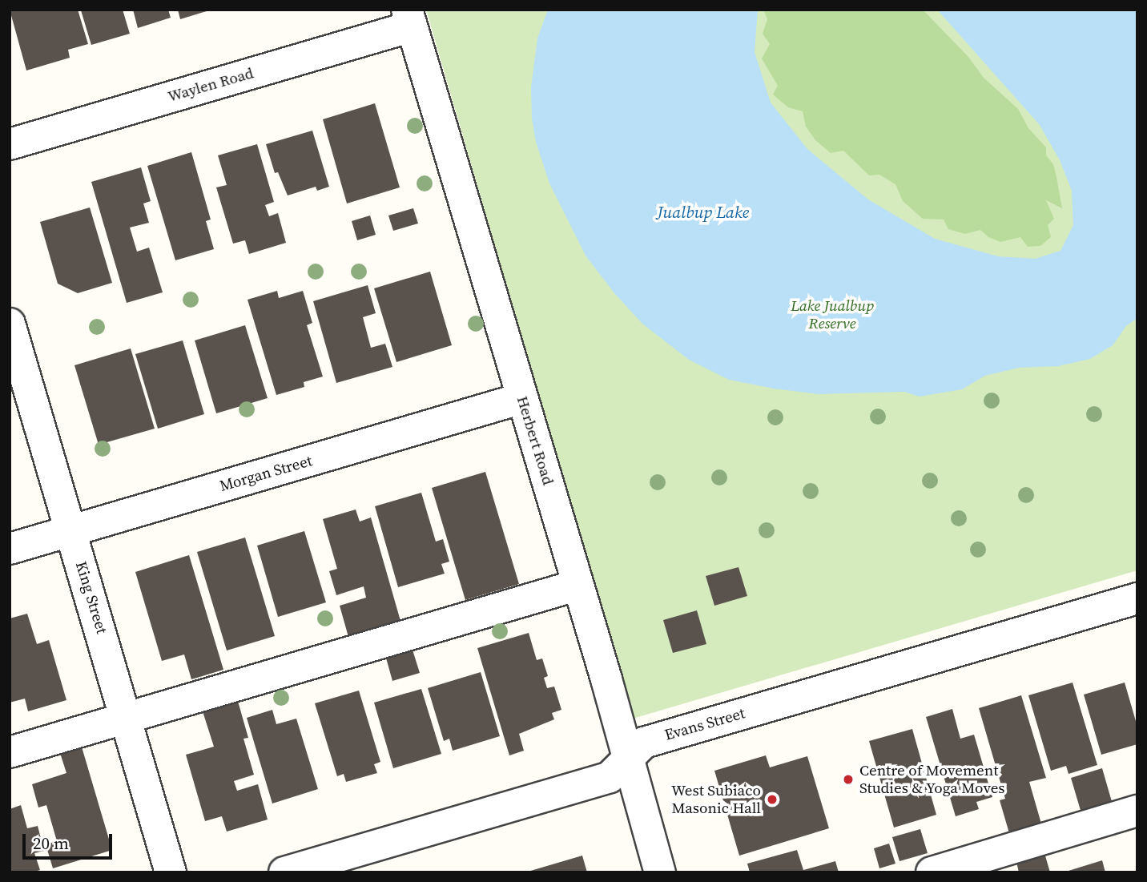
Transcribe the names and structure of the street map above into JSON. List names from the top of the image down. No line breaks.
{"streets":{"street":["Waylen Road","Herbert Road","Morgan Street","King Street","Evans Street"]},"crossings":[["Waylen Road","Herbert Road"],["Herbert Road","Morgan Street"],["Herbert Road","Evans Street"],["Morgan Street","King Street"]],"water":["Jualbup Lake"],"parks":["Lake Jualbup Reserve"],"places":["Centre of Movement Studies & Yoga Moves","West Subiaco Masonic Hall"],"scale_bar":"20 m"}
